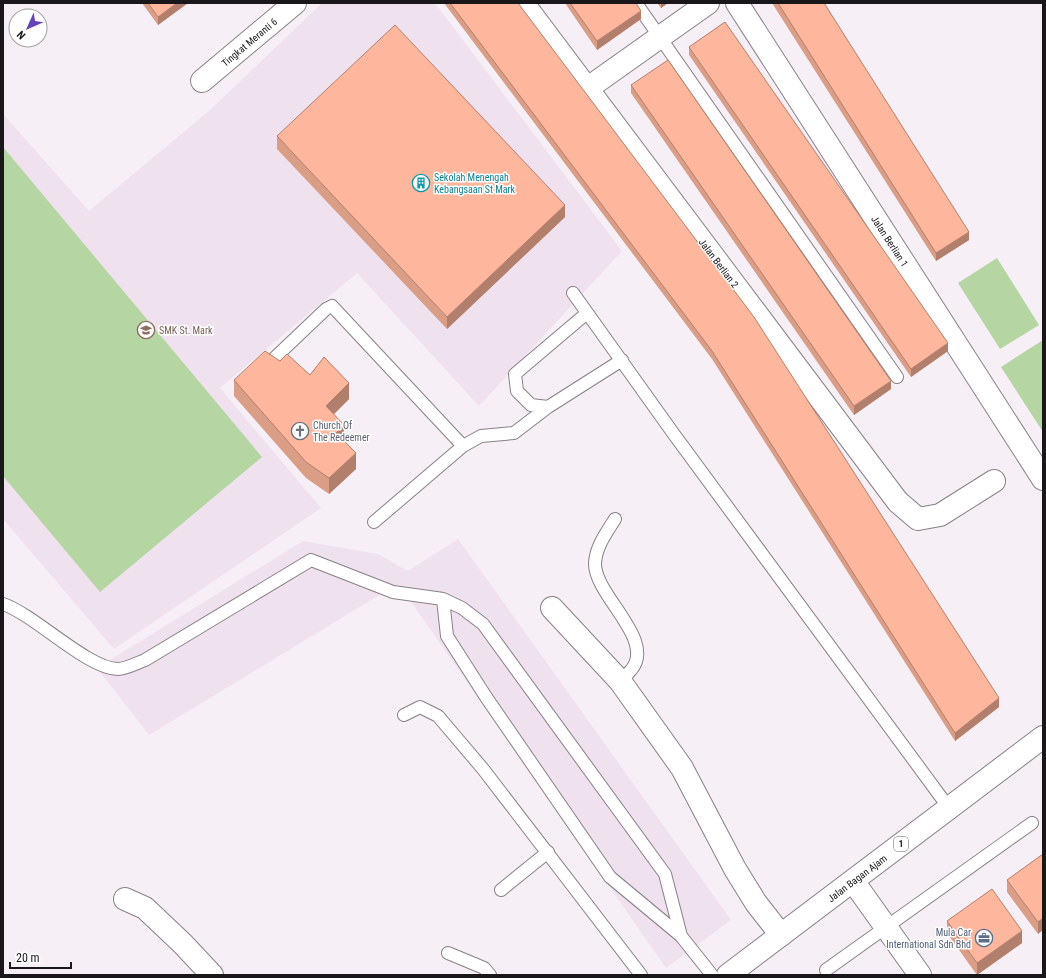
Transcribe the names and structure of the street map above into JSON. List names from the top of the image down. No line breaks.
{"streets":{"street":["Tingkat Meranti 6","Jalan Berlian 1","Jalan Berlian 2","1","Jalan Bagan Ajam"]},"places":{"building":["Sekolah Menengah Kebangsaan St Mark"],"school or university":["SMK St. Mark"],"church":["Church Of The Redeemer"],"office":["Mula Car International Sdn Bhd"]},"scale_bar":"20 m","north":"bottom left"}
